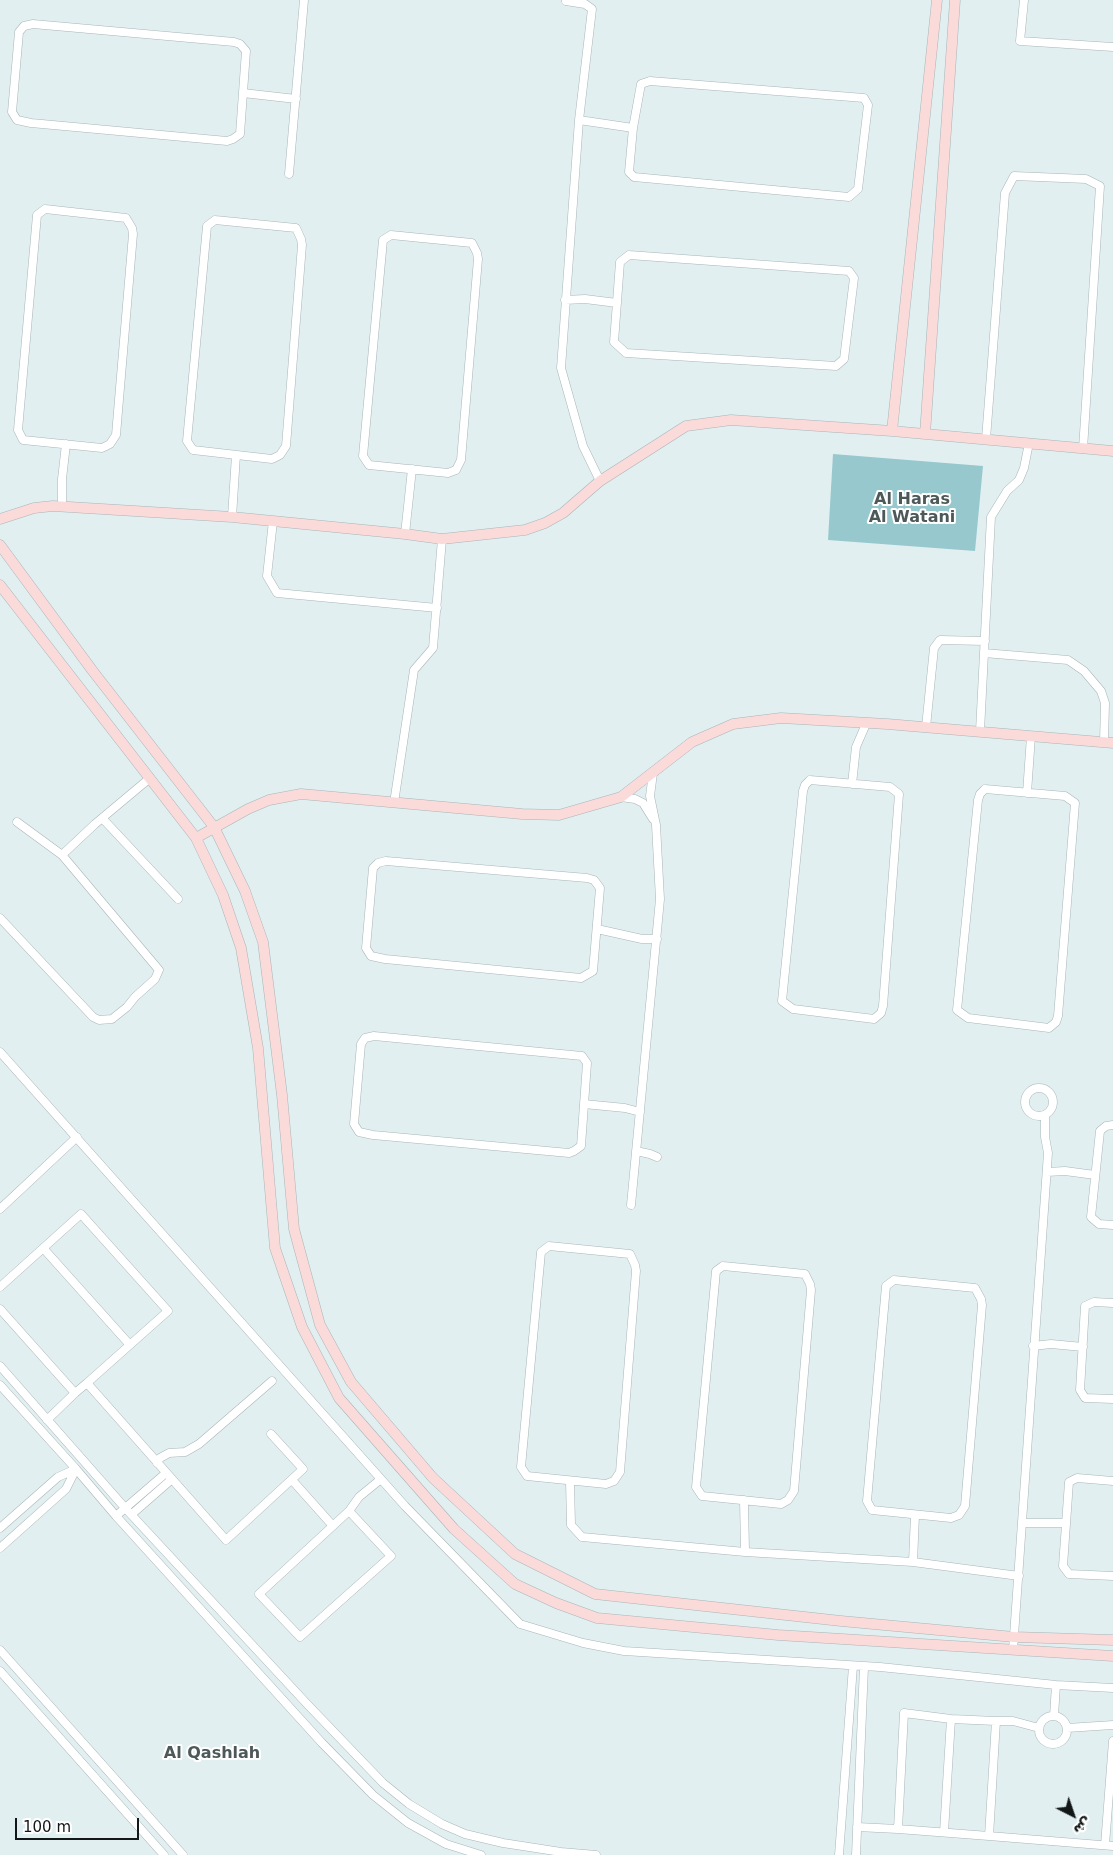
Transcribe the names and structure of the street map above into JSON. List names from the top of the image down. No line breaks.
{"districts":["Al Haras Al Watani","Al Qashlah"],"scale_bar":"100 m","north":"bottom right"}
